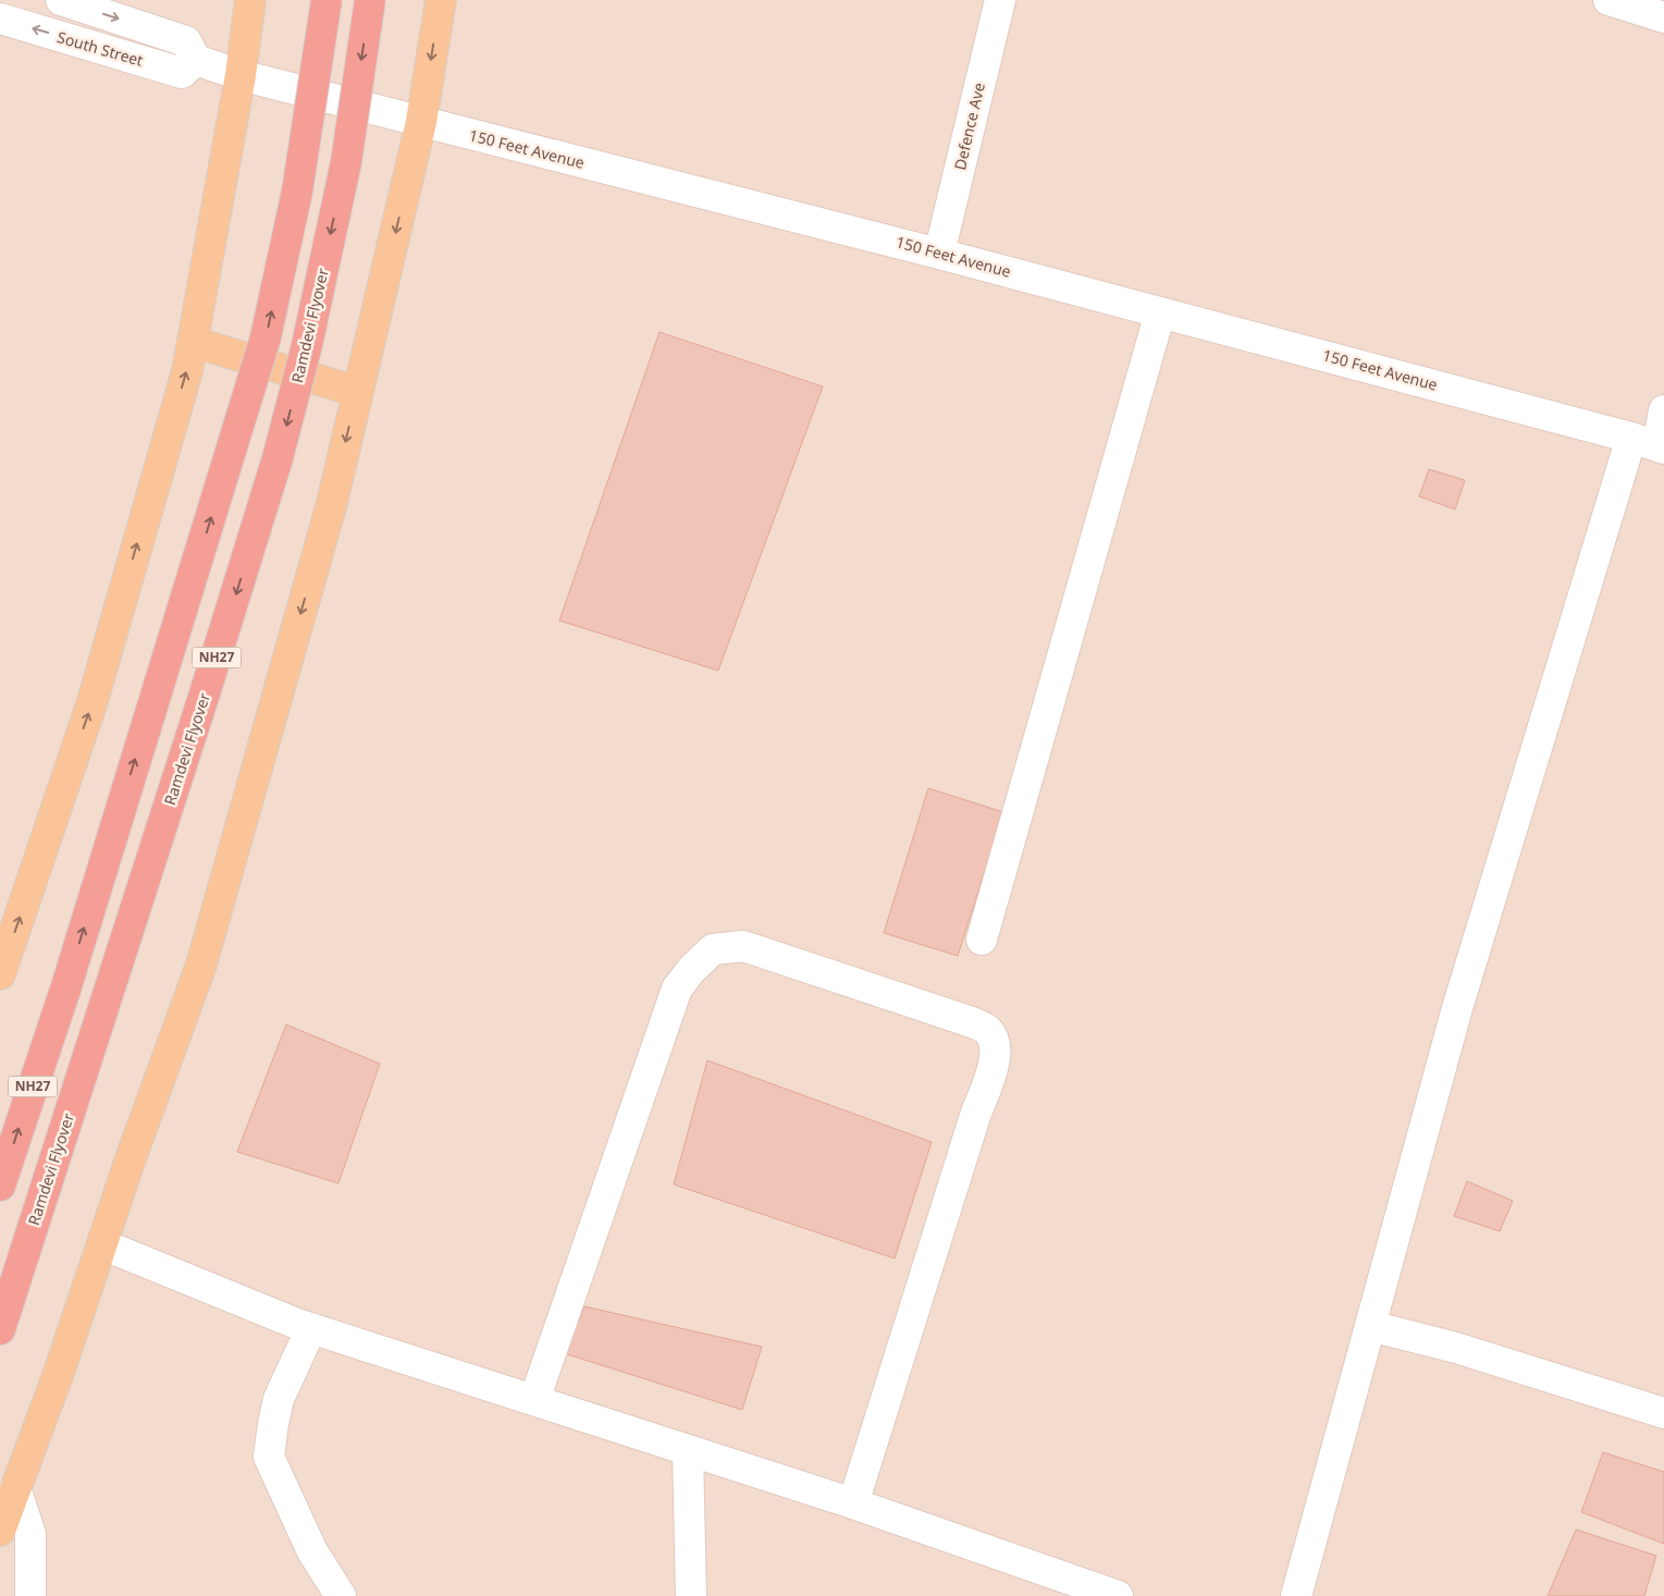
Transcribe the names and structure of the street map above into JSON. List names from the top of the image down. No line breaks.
{"streets":{"highway":["Ramdevi Flyover","NH27"],"street":["South Street","Defence Ave","150 Feet Avenue"]},"crossings":[["South Street","150 Feet Avenue"],["Defence Ave","150 Feet Avenue"]]}
